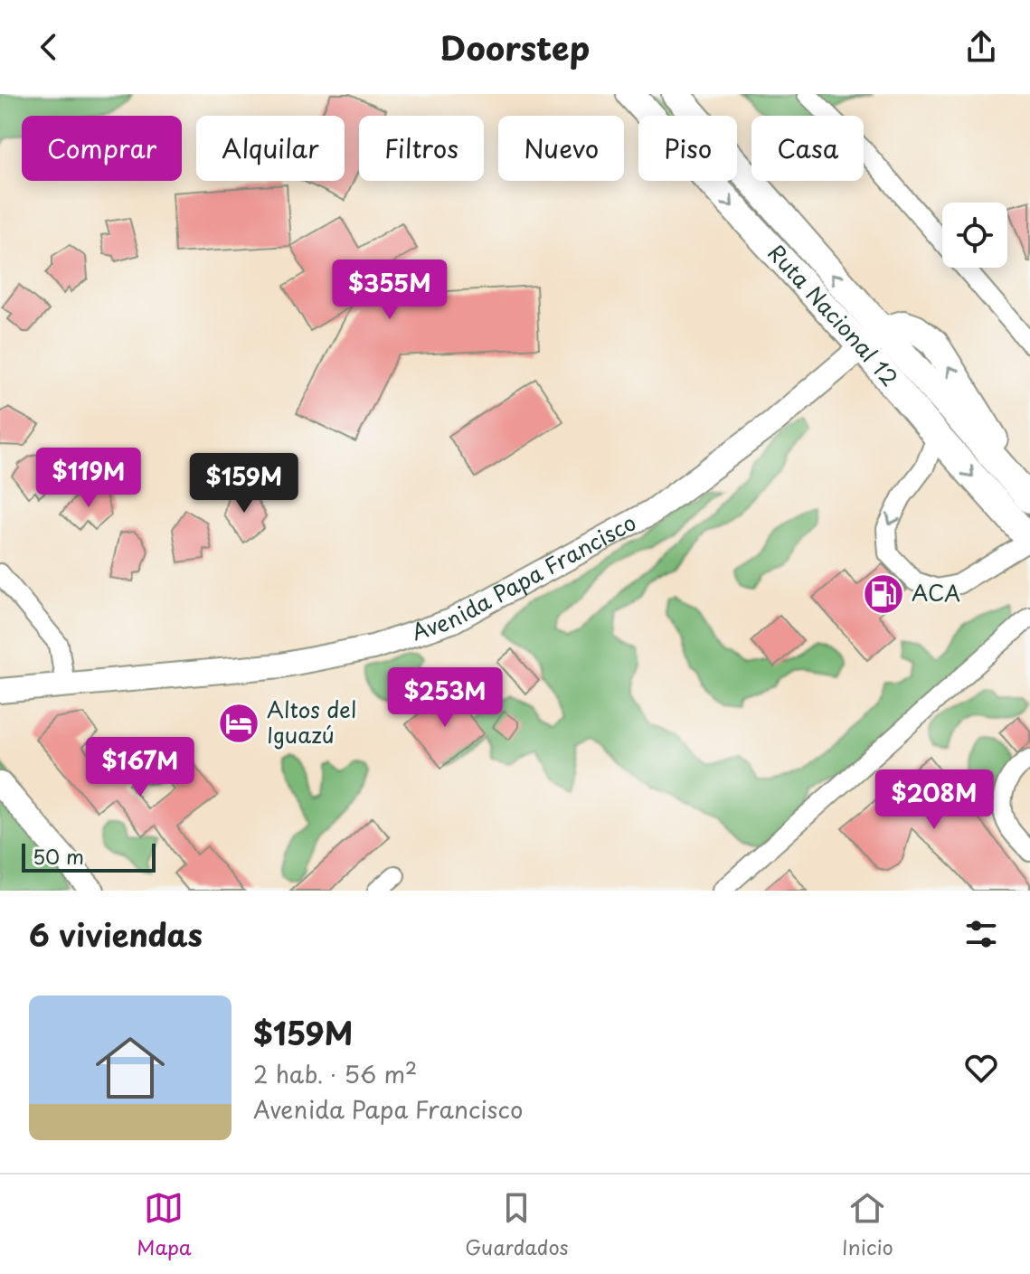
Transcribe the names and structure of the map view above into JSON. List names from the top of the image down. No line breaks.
{"streets":{"highway":["Ruta Nacional 12"],"main road":["Avenida Papa Francisco"]},"crossings":[["Ruta Nacional 12","Avenida Papa Francisco"]],"places":{"fuel station":["ACA"],"hotel":["Altos del Iguazú"]},"scale_bar":"50 m","page":{"header":"Doorstep","chip":["Comprar","Alquilar","Filtros","Nuevo","Piso","Casa"],"price":["$355M","$119M","$159M","$253M","$167M","$208M"],"scale":"50 m","heading":"6 viviendas","list":[{"name":"$159M","note":"2 hab. · 56 m² · Avenida Papa Francisco"}],"tabs":["Mapa","Guardados","Inicio"]}}
